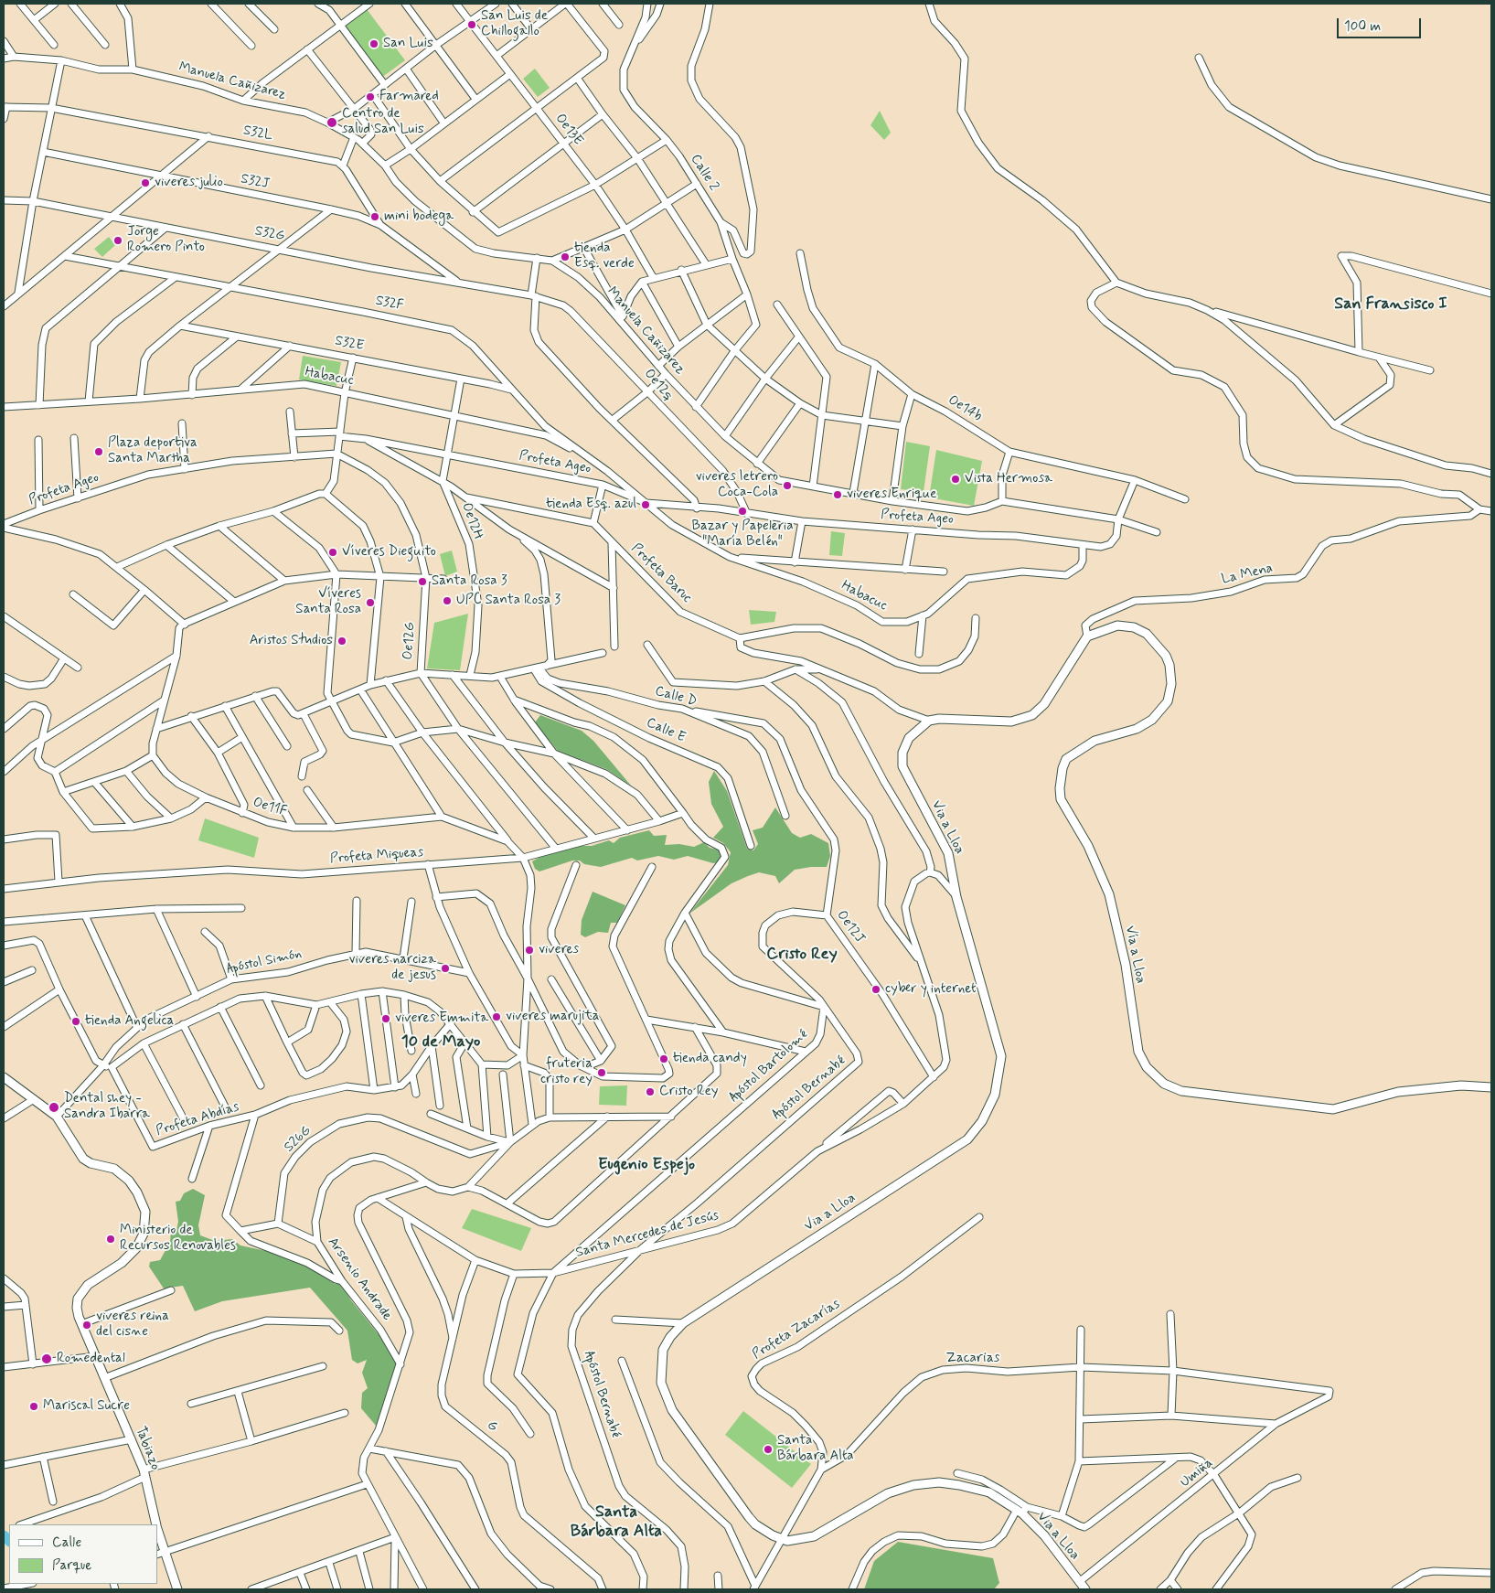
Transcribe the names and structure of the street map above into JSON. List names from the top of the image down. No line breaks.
{"streets":{"street":["Manuela Cañizarez","Oe13E","S32L","Calle 2","S32J","S32G","S32F","S32E","Habacuc","Oe12q","Oe14b","Profeta Ageo","Oe12H","Profeta Baruc","La Mena","Oe12G","Calle D","Calle E","Oe11F","Via a Lloa","Profeta Miqueas","Oe12J","Vía a Lloa","Apóstol Simón","Apóstol Bartolomé","Apóstol Bernabé","Profeta Abdías","S26G","Santa Mercedes de Jesús","Arsenio Andrade","Profeta Zacarías","Zacarias","G","Tabiazo","Umiña"]},"crossings":[["Manuela Cañizarez","Profeta Ageo"],["S32G","Oe12q"],["S32F","S32E"],["S32F","Habacuc"],["S32F","Profeta Ageo"],["Habacuc","Profeta Ageo"],["Oe12q","Profeta Ageo"],["Profeta Ageo","Oe12G"],["La Mena","Vía a Lloa"],["Oe12G","Profeta Miqueas"],["Calle D","Calle E"],["Oe11F","Profeta Miqueas"],["Via a Lloa","Profeta Zacarías"],["Via a Lloa","Umiña"],["Oe12J","Apóstol Bartolomé"],["Oe12J","Apóstol Bernabé"],["Oe12J","Santa Mercedes de Jesús"],["Apóstol Simón","Tabiazo"],["Apóstol Bartolomé","Apóstol Bernabé"],["Apóstol Bartolomé","Santa Mercedes de Jesús"],["Apóstol Bernabé","Santa Mercedes de Jesús"],["Santa Mercedes de Jesús","G"],["Profeta Zacarías","Zacarias"],["Zacarias","Umiña"]],"districts":["San Fransisco I","Cristo Rey","10 de Mayo","Eugenio Espejo","Santa Bárbara Alta"],"places":["San Luis de Chillogallo","San Luis","Farmared","Centro de salud San Luis","viveres julio","mini bodega","Jorge Romero Pinto","tienda Esq. verde","Plaza deportiva Santa Martha","Vista Hermosa","viveres letrero Coca-Cola","viveres Enrique","tienda Esq. azul","Bazar y Papeleria \"María Belén\"","Víveres Dieguito","Santa Rosa 3","UPC Santa Rosa 3","Víveres Santa Rosa","Aristos Studios","viveres","viveres narciza de jesus","cyber y internet","viveres marujita","viveres Emmita","tienda Angelica","tienda candy","fruteria cristo rey","Cristo Rey","Dental shey - Sandra Ibarra","Ministerio de Recursos Renovables","viveres reina del cisne","Romedental","Mariscal Sucre","Santa Bárbara Alta"],"legend":["Calle","Parque"],"scale_bar":"100 m"}
